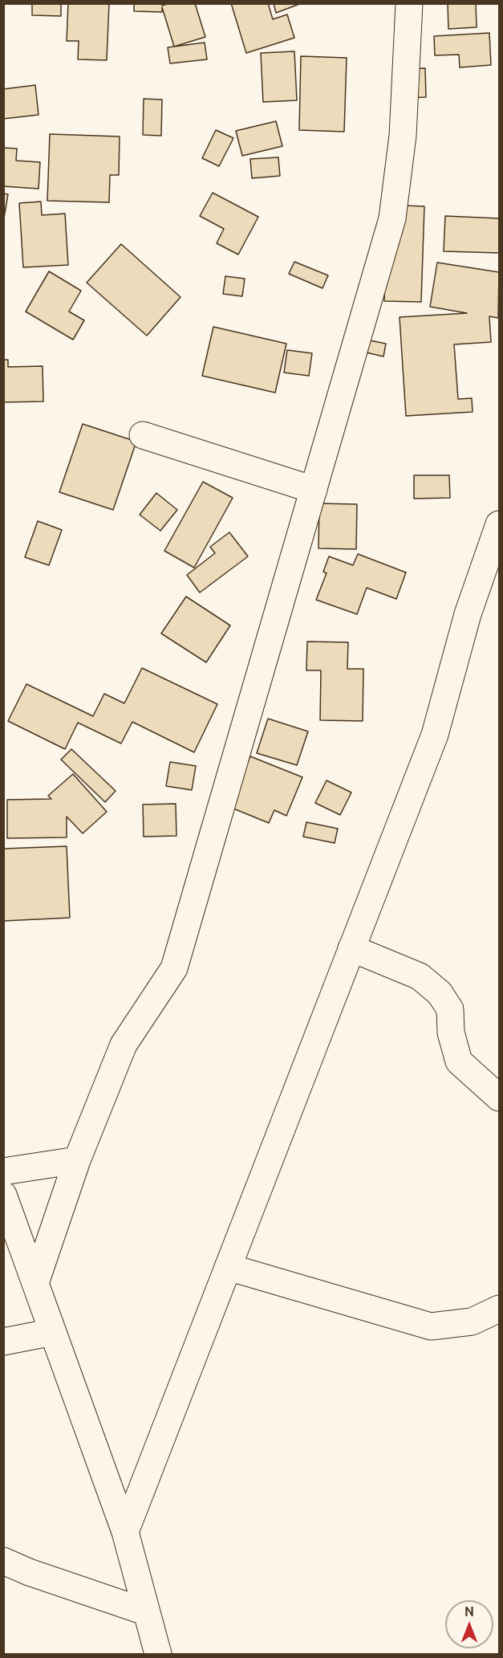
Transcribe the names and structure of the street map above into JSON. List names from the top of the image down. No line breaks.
{"north":"top"}
